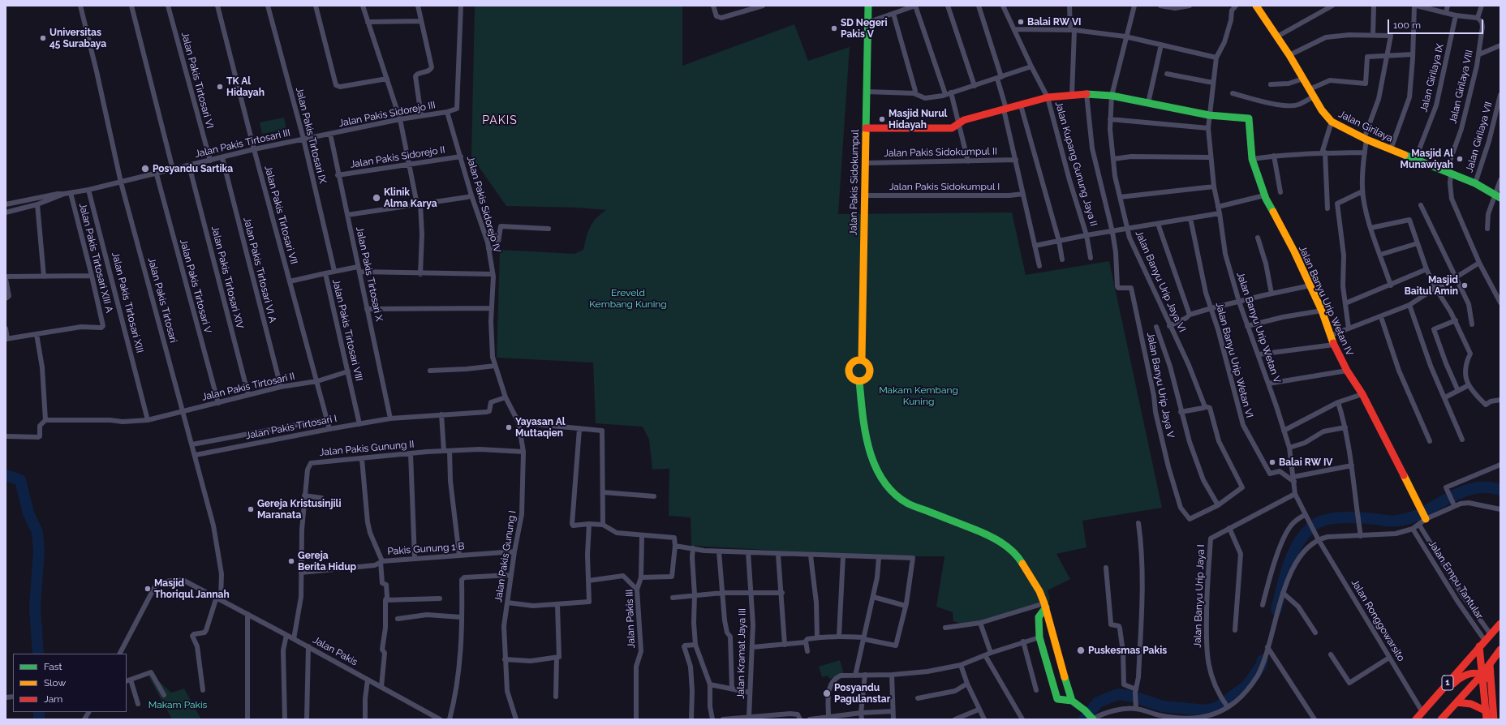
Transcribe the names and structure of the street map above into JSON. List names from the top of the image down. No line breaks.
{"streets":{"main road":["Jalan Girilaya","Jalan Pakis Sidokumpul","Jalan Banyu Urip Wetan IV","1"],"street":["Jalan Girilaya IX","Jalan Pakis Tirtosari VI","Jalan Girilaya VIII","Jalan Pakis Sidorejo III","Jalan Pakis Tirtosari IX","Jalan Girilaya VII","Jalan Pakis Tirtosari III","Jalan Pakis Sidokumpul II","Jalan Pakis Sidorejo II","Jalan Kupang Gunung Jaya II","Jalan Pakis Sidokumpul I","Jalan Pakis Sidorejo IV","Jalan Pakis Tirtosari VII","Jalan Pakis Tirtosari XIII A","Jalan Pakis Tirtosari VI A","Jalan Pakis Tirtosari X","Jalan Pakis Tirtosari XIV","Jalan Banyu Urip Jaya VI","Jalan Pakis Tirtosari V","Jalan Pakis Tirtosari","Jalan Pakis Tirtosari XIII","Jalan Banyu Urip Wetan V","Jalan Pakis Tirtosari VIII","Jalan Banyu Urip Wetan VI","Jalan Banyu Urip Jaya V","Jalan Pakis Tirtosari II","Jalan Pakis Tirtosari I","Jalan Pakis Gunung II","Pakis Gunung 1 B","Jalan Pakis Gunung I","Jalan Empu Tantular","Jalan Banyu Urip Jaya I","Jalan Pakis III","Jalan Ronggowarsito","Jalan Pakis","Jalan Kramat Jaya III"]},"crossings":[["Jalan Girilaya IX","Jalan Girilaya"],["Jalan Pakis Tirtosari VI","Jalan Pakis Tirtosari III"],["Jalan Girilaya VIII","Jalan Girilaya"],["Jalan Pakis Sidorejo III","Jalan Pakis Tirtosari III"],["Jalan Pakis Sidorejo III","Jalan Pakis Sidorejo IV"],["Jalan Pakis Sidorejo III","Jalan Pakis Tirtosari X"],["Jalan Girilaya","Jalan Girilaya VII"],["Jalan Pakis Tirtosari IX","Jalan Pakis Tirtosari III"],["Jalan Pakis Tirtosari IX","Jalan Pakis Tirtosari VIII"],["Jalan Pakis Tirtosari III","Jalan Pakis Tirtosari VII"],["Jalan Pakis Tirtosari III","Jalan Pakis Tirtosari XIII A"],["Jalan Pakis Tirtosari III","Jalan Pakis Tirtosari VI A"],["Jalan Pakis Tirtosari III","Jalan Pakis Tirtosari X"],["Jalan Pakis Tirtosari III","Jalan Pakis Tirtosari XIV"],["Jalan Pakis Tirtosari III","Jalan Pakis Tirtosari V"],["Jalan Pakis Tirtosari III","Jalan Pakis Tirtosari"],["Jalan Pakis Tirtosari III","Jalan Pakis Tirtosari XIII"],["Jalan Pakis Sidokumpul II","Jalan Pakis Sidokumpul"],["Jalan Pakis Sidorejo II","Jalan Pakis Sidorejo IV"],["Jalan Pakis Sidorejo II","Jalan Pakis Tirtosari X"],["Jalan Pakis Sidokumpul","Jalan Pakis Sidokumpul I"],["Jalan Pakis Sidorejo IV","Jalan Pakis Tirtosari VIII"],["Jalan Pakis Sidorejo IV","Jalan Pakis Tirtosari I"],["Jalan Pakis Sidorejo IV","Jalan Pakis Gunung I"],["Jalan Pakis Tirtosari VII","Jalan Pakis Tirtosari II"],["Jalan Pakis Tirtosari VII","Jalan Pakis Tirtosari I"],["Jalan Pakis Tirtosari VI A","Jalan Pakis Tirtosari II"],["Jalan Pakis Tirtosari X","Jalan Pakis Tirtosari VIII"],["Jalan Pakis Tirtosari X","Jalan Pakis Tirtosari I"],["Jalan Pakis Tirtosari XIV","Jalan Pakis Tirtosari II"],["Jalan Pakis Tirtosari V","Jalan Pakis Tirtosari II"],["Jalan Pakis Tirtosari","Jalan Pakis Tirtosari II"],["Jalan Pakis Tirtosari","Jalan Pakis Tirtosari I"],["Jalan Pakis Tirtosari","Jalan Pakis"],["Jalan Banyu Urip Wetan IV","Jalan Banyu Urip Wetan V"],["Jalan Pakis Tirtosari XIII","Jalan Pakis Tirtosari II"],["Jalan Banyu Urip Wetan V","Jalan Banyu Urip Wetan VI"],["Jalan Banyu Urip Wetan V","Jalan Banyu Urip Jaya I"],["Jalan Banyu Urip Wetan V","Jalan Ronggowarsito"],["Jalan Pakis Tirtosari VIII","Jalan Pakis Tirtosari II"],["Jalan Pakis Tirtosari VIII","Jalan Pakis Tirtosari I"],["Jalan Pakis Tirtosari I","Jalan Pakis Gunung I"],["Jalan Pakis Gunung II","Pakis Gunung 1 B"],["Jalan Pakis Gunung II","Jalan Pakis Gunung I"],["Jalan Pakis Gunung II","Jalan Pakis"],["Pakis Gunung 1 B","Jalan Pakis Gunung I"],["Jalan Empu Tantular","1"],["Jalan Ronggowarsito","1"]],"districts":["PAKIS"],"parks":["Ereveld Kembang Kuning","Makam Kembang Kuning","Makam Pakis"],"places":["Balai RW VI","SD Negeri Pakis V","Universitas 45 Surabaya","TK Al Hidayah","Masjid Nurul Hidayah","Masjid Al Munawiyah","Posyandu Sartika","Klinik Alma Karya","Masjid Baitul Amin","Yayasan Al Muttaqien","Balai RW IV","Gereja Kristusinjili Maranata","Gereja Berita Hidup","Masjid Thoriqul Jannah","Puskesmas Pakis","Posyandu Pagulanstar"],"legend":["Fast","Slow","Jam"],"scale_bar":"100 m"}
